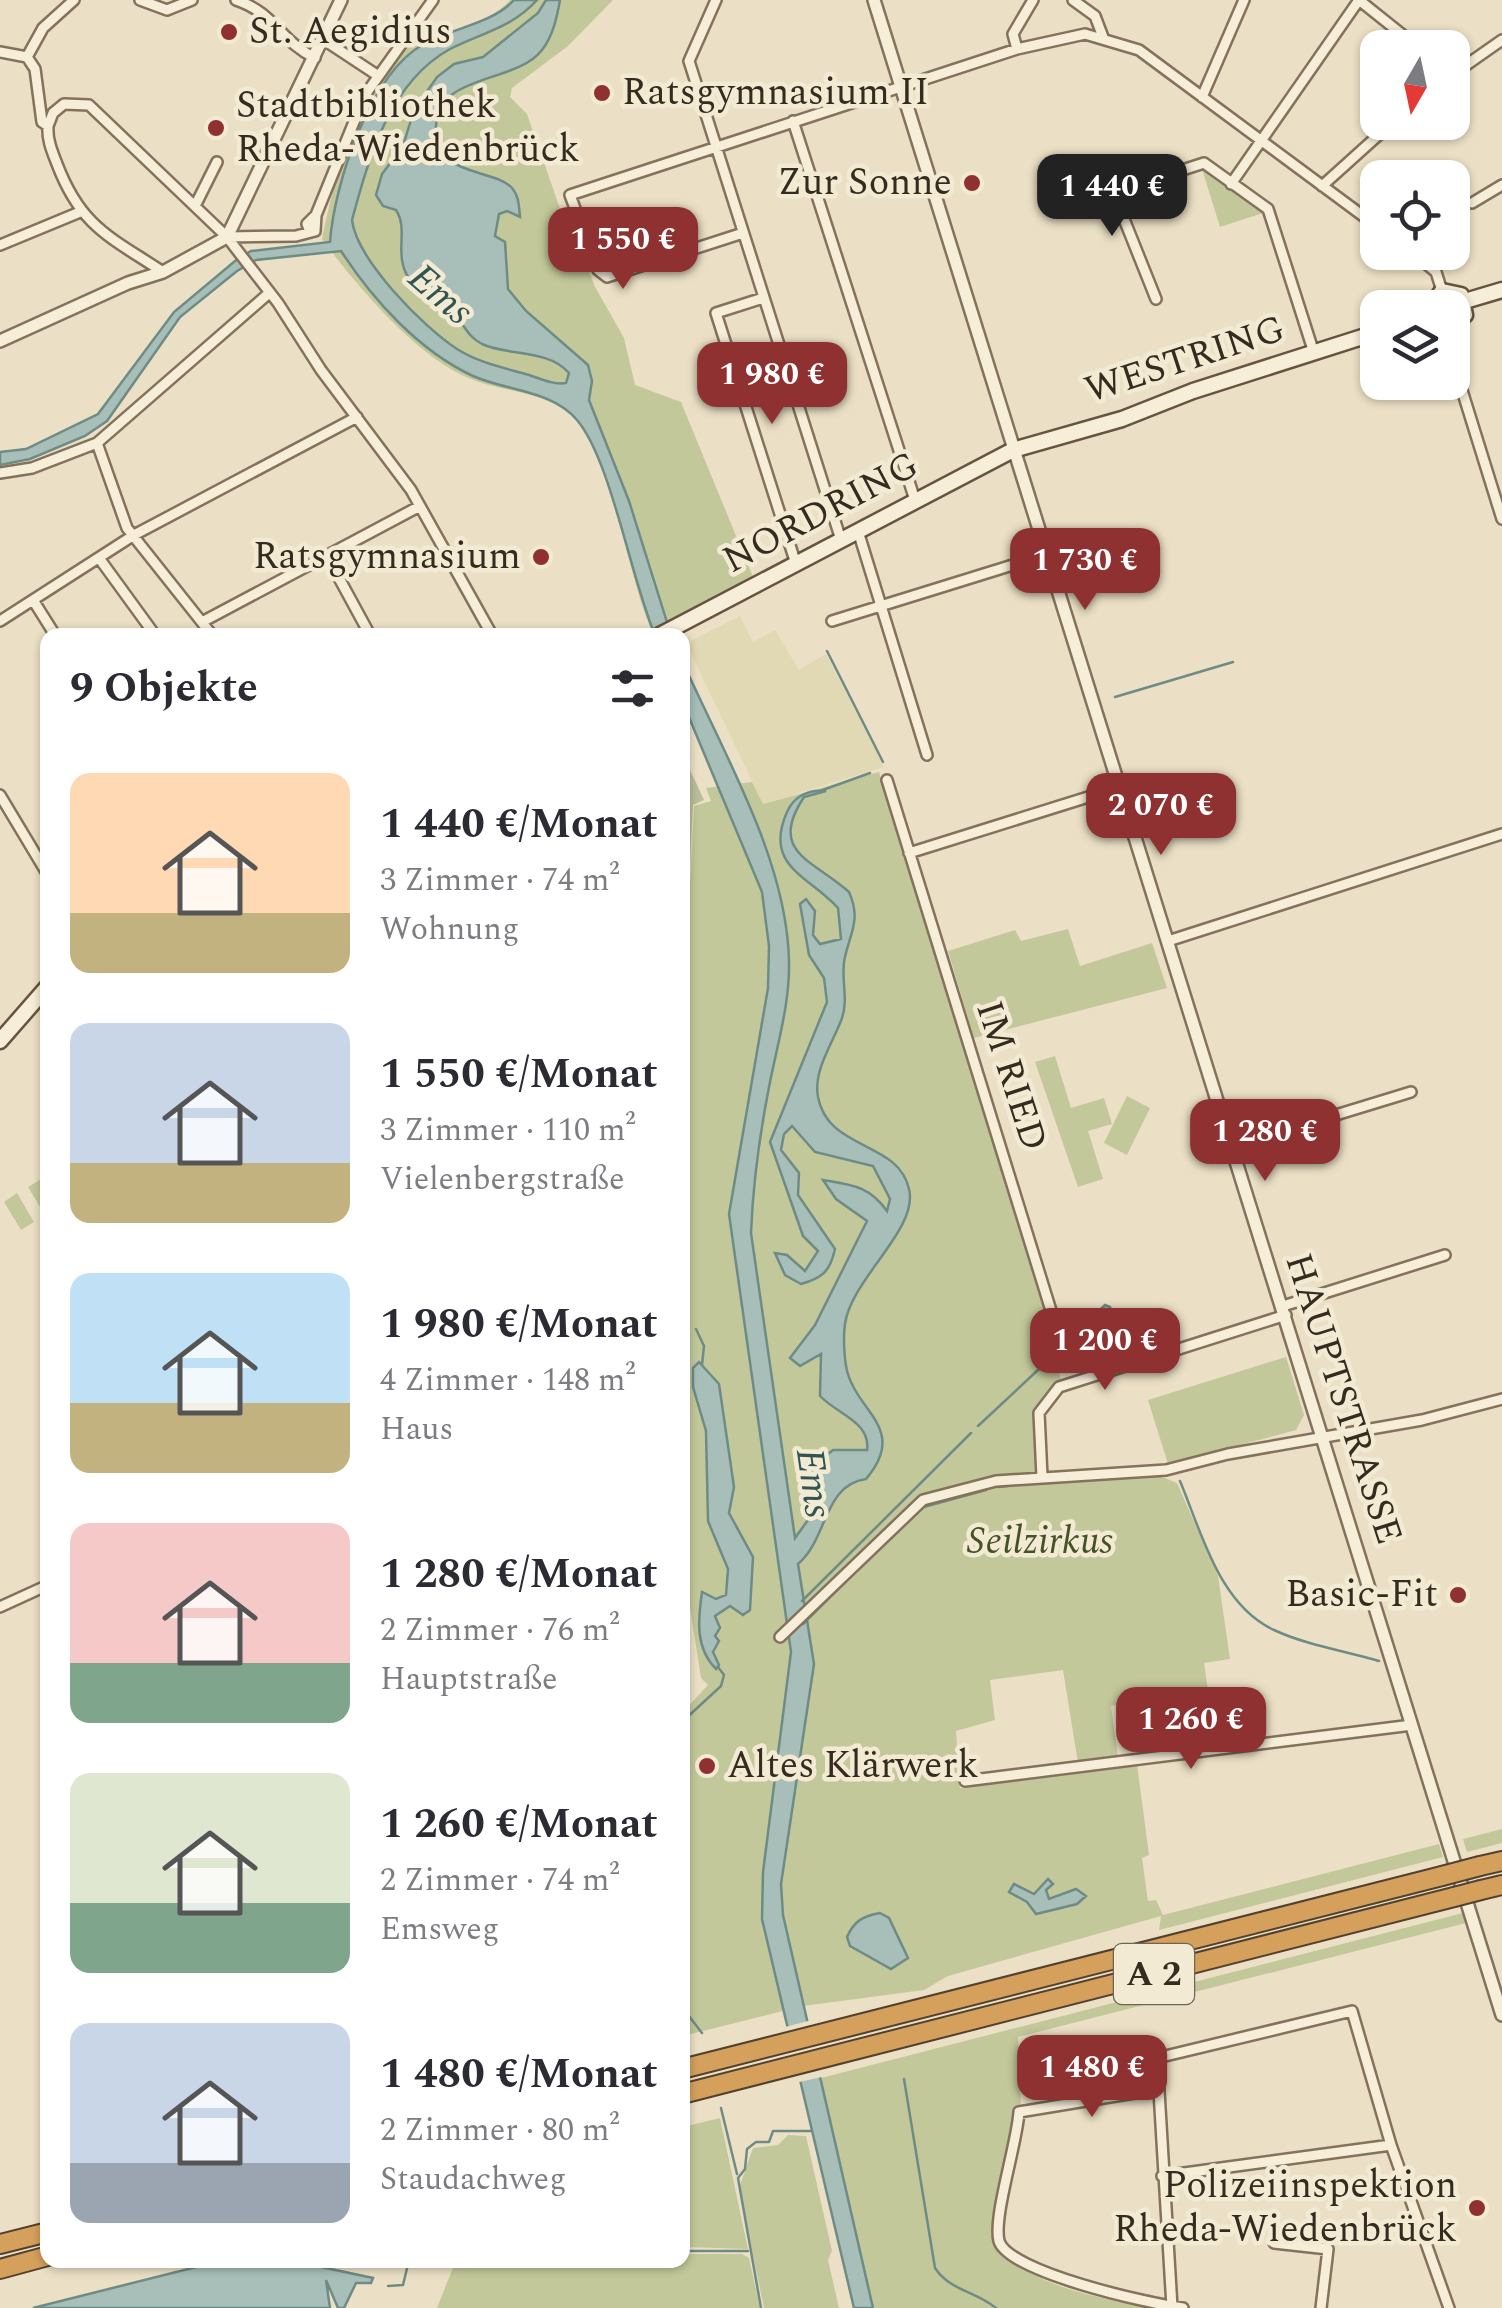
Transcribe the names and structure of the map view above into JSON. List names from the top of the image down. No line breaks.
{"streets":{"highway":["A 2"],"main road":["WESTRING","NORDRING"],"street":["IM RIED","HAUPTSTRASSE"]},"crossings":[["WESTRING","NORDRING"],["WESTRING","HAUPTSTRASSE"],["NORDRING","HAUPTSTRASSE"]],"water":["Ems"],"parks":["Seilzirkus"],"places":["St. Aegidius","Ratsgymnasium II","Stadtbibliothek Rheda-Wiedenbrück","Zur Sonne","Ratsgymnasium","Basic-Fit","Altes Klärwerk","Polizeiinspektion Rheda-Wiedenbrück"],"north":"bottom","page":{"price":["1 440 €","1 550 €","1 980 €","1 730 €","2 070 €","1 280 €","1 200 €","1 260 €","1 480 €"],"heading":"9 Objekte","list":[{"name":"1 440 €/Monat","note":"3 Zimmer · 74 m² · Wohnung"},{"name":"1 550 €/Monat","note":"3 Zimmer · 110 m² · Vielenbergstraße"},{"name":"1 980 €/Monat","note":"4 Zimmer · 148 m² · Haus"},{"name":"1 280 €/Monat","note":"2 Zimmer · 76 m² · Hauptstraße"},{"name":"1 260 €/Monat","note":"2 Zimmer · 74 m² · Emsweg"},{"name":"1 480 €/Monat","note":"2 Zimmer · 80 m² · Staudachweg"}]}}
